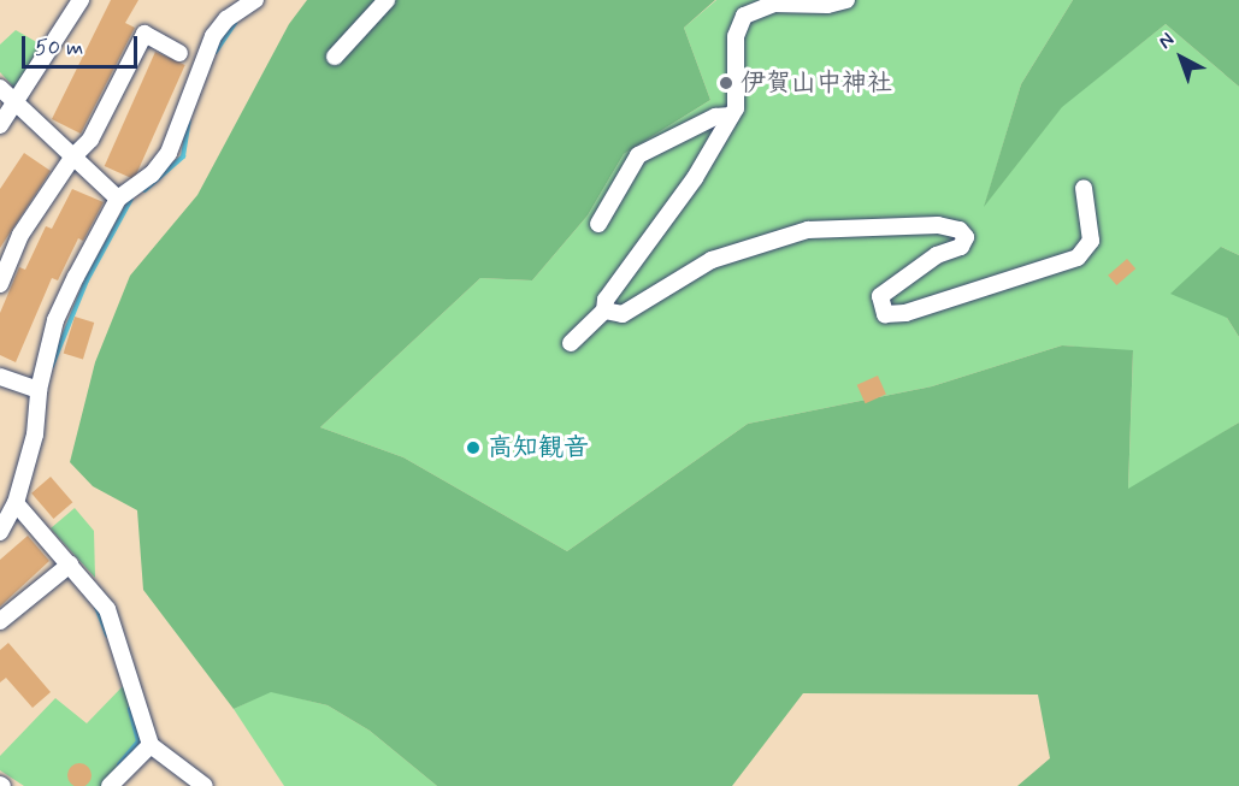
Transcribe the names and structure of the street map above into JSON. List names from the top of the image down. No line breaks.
{"places":["伊賀山中神社","高知観音"],"scale_bar":"50 m","north":"top left"}
